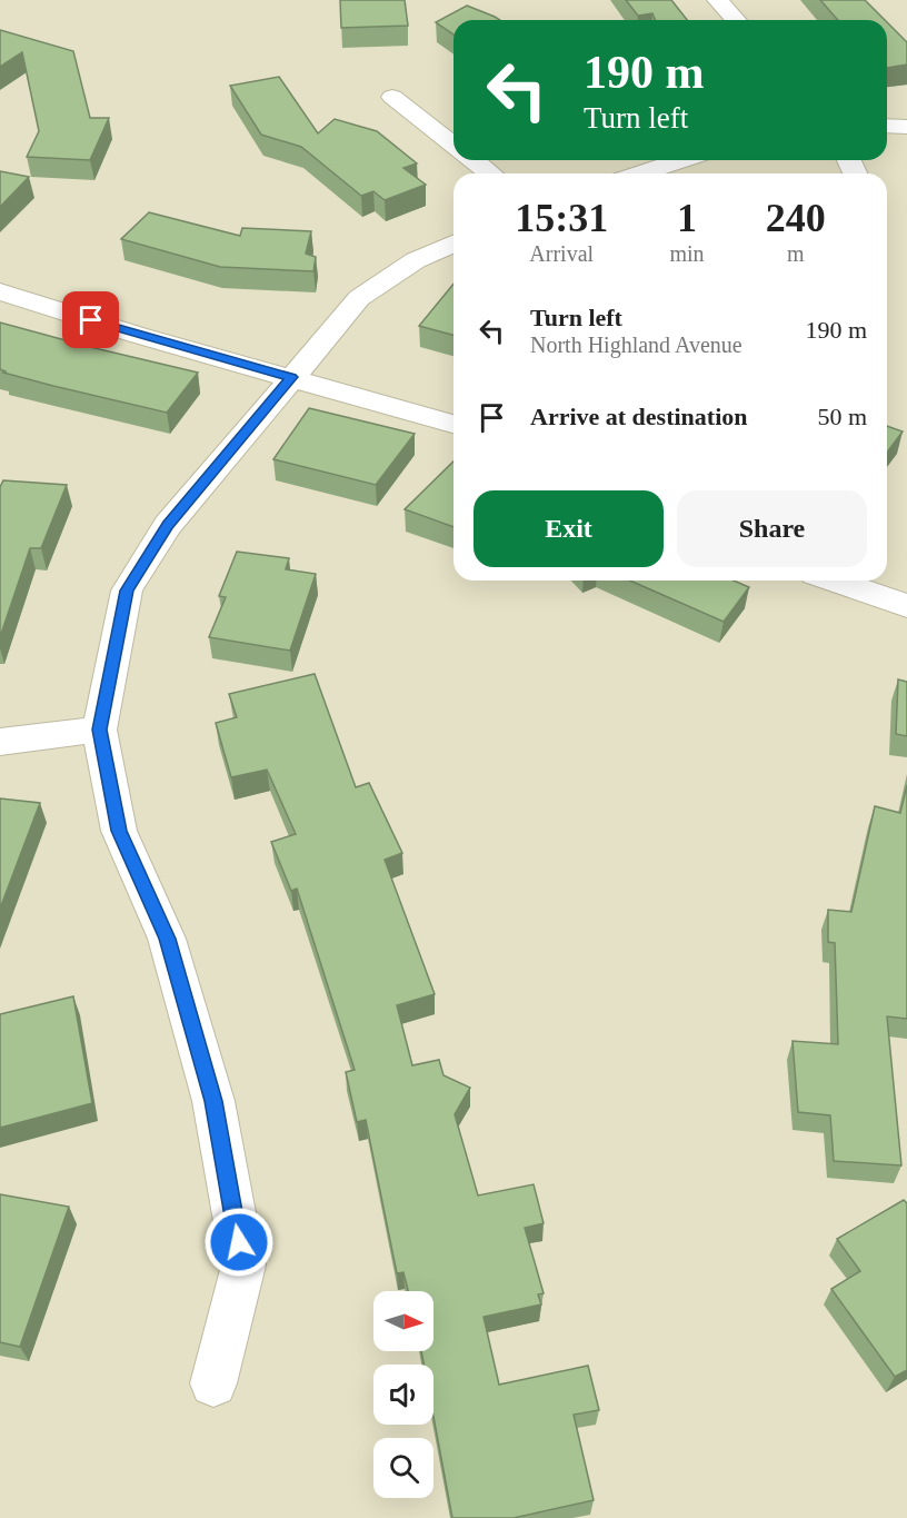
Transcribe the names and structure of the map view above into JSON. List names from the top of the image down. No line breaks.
{"north":"right","page":{"turn":["190 m","Turn left"],"eta":["15:31","Arrival","1","min","240","m"],"list":[{"name":"Turn left","note":"North Highland Avenue","value":"190 m"},{"name":"Arrive at destination","value":"50 m"}],"buttons":["Exit","Share"]}}
